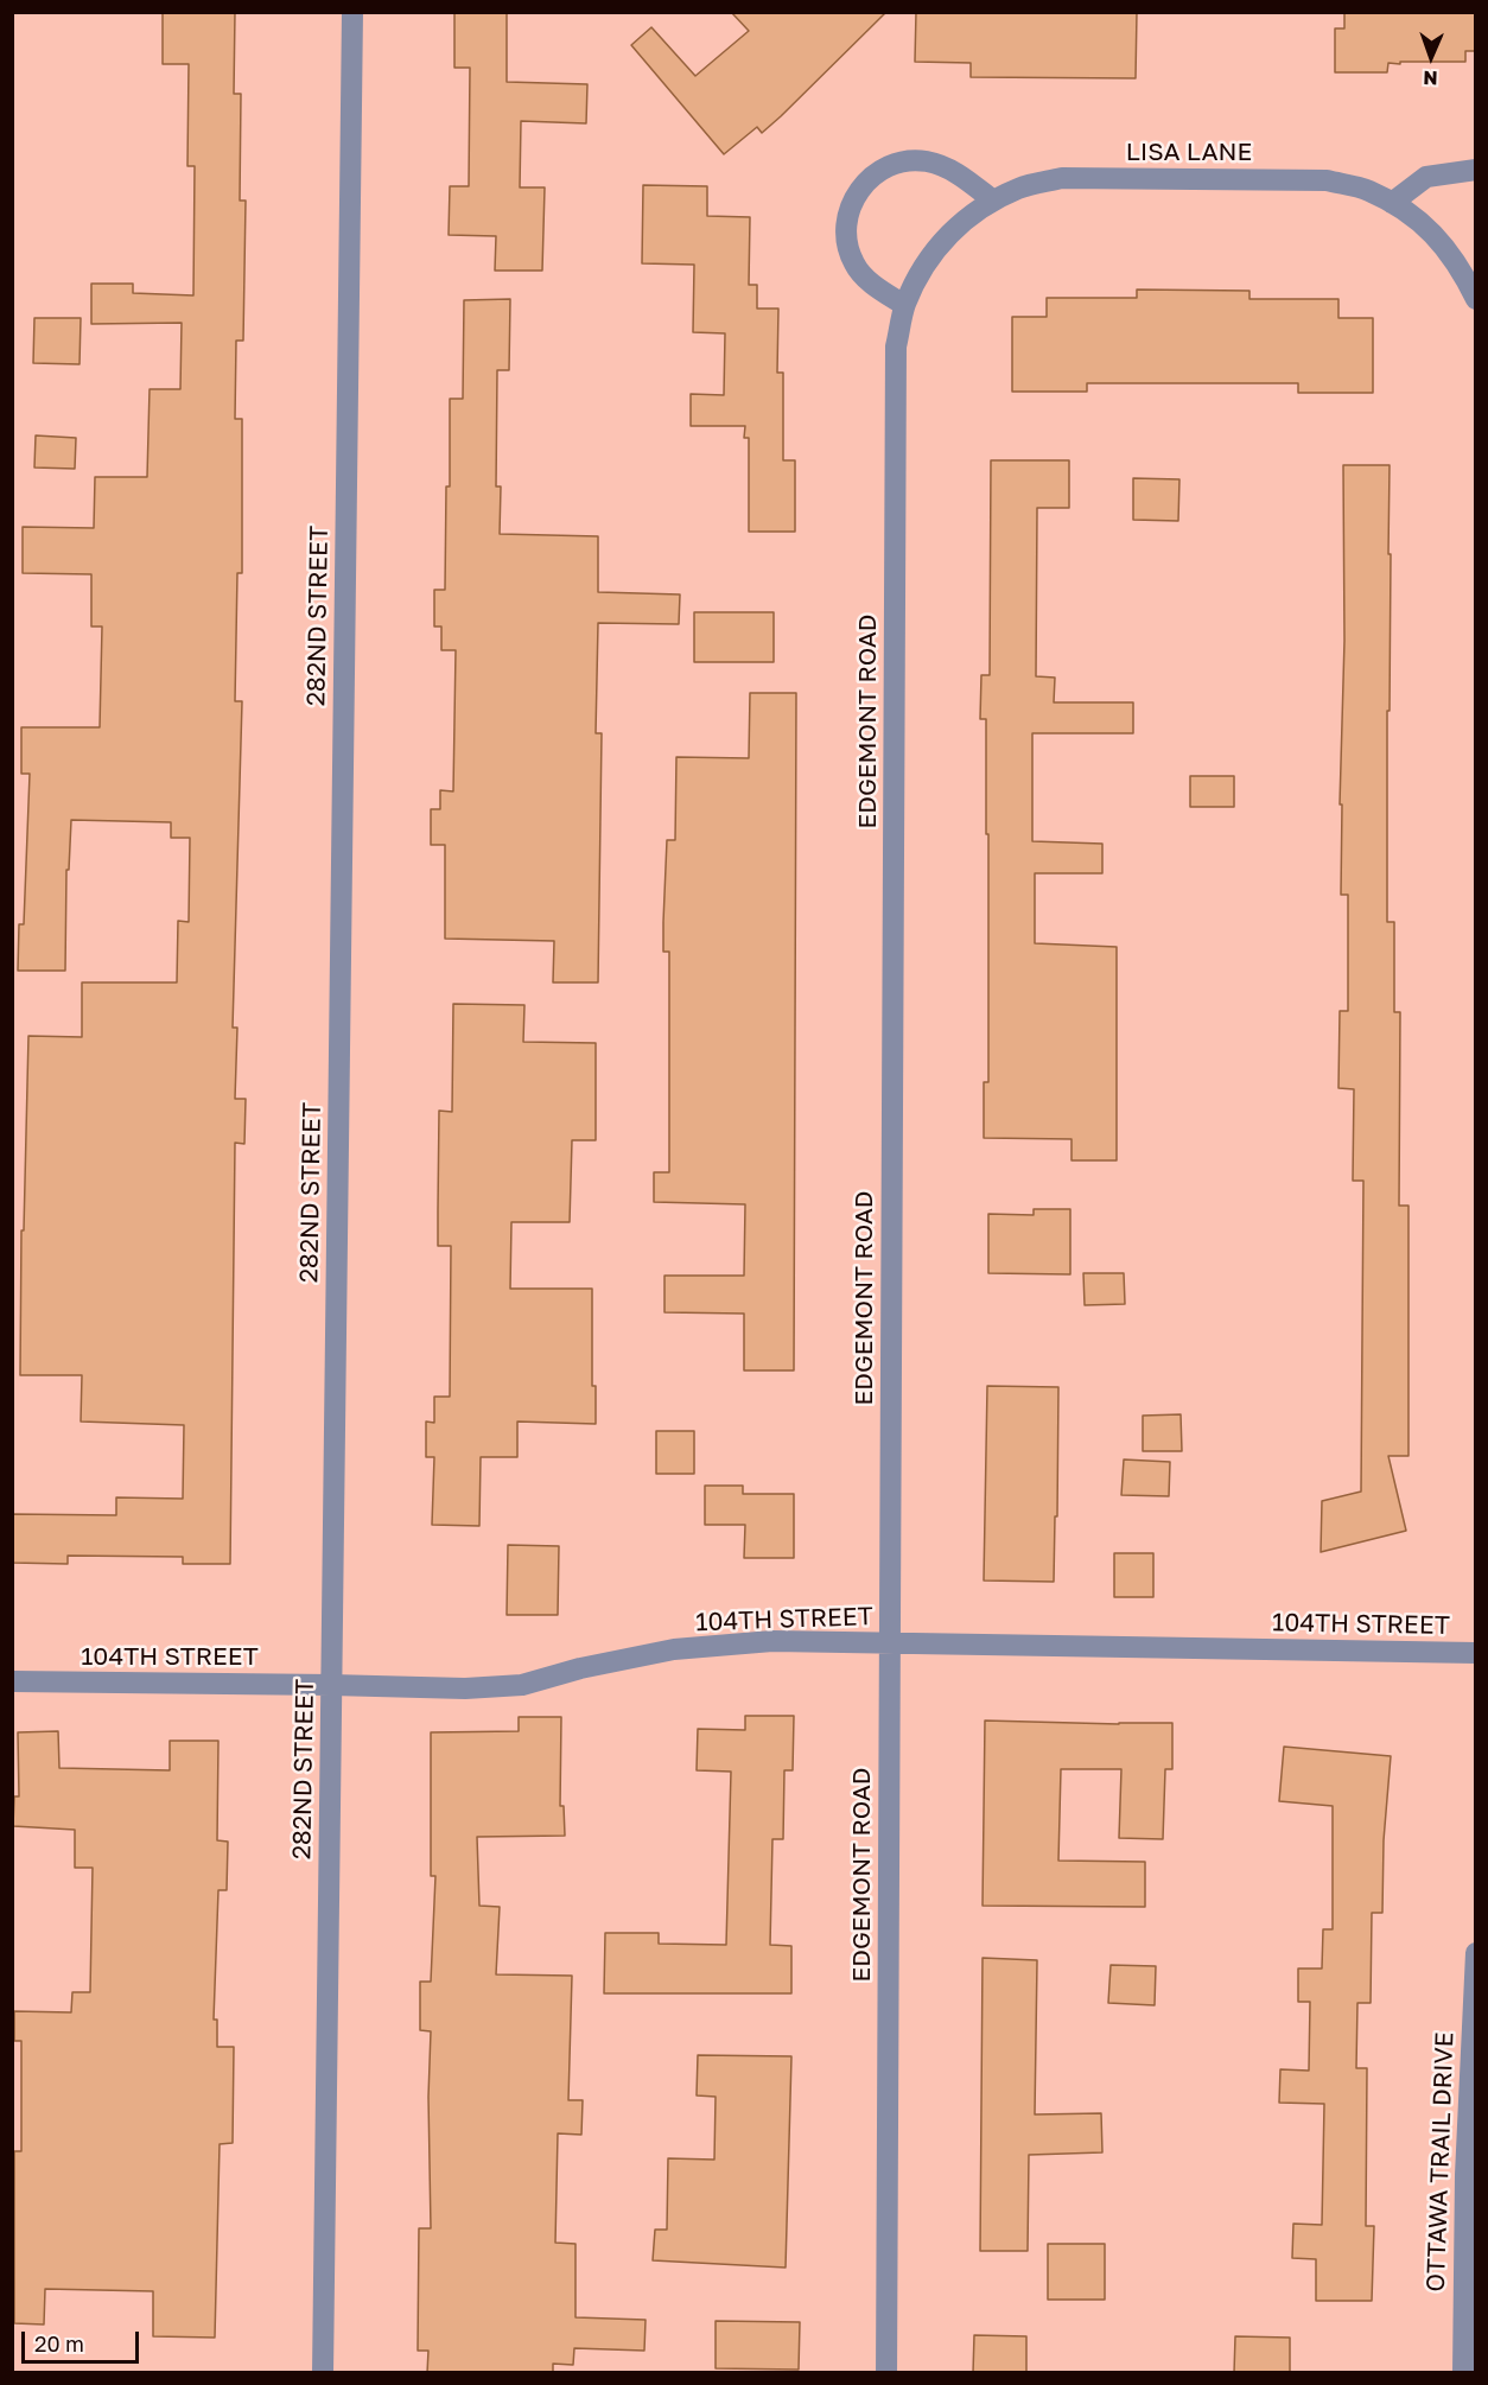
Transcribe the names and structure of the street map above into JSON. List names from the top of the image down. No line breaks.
{"streets":{"street":["LISA LANE","282ND STREET","EDGEMONT ROAD","104TH STREET","OTTAWA TRAIL DRIVE"]},"crossings":[["LISA LANE","EDGEMONT ROAD"],["282ND STREET","104TH STREET"],["EDGEMONT ROAD","104TH STREET"]],"scale_bar":"20 m","north":"bottom"}
